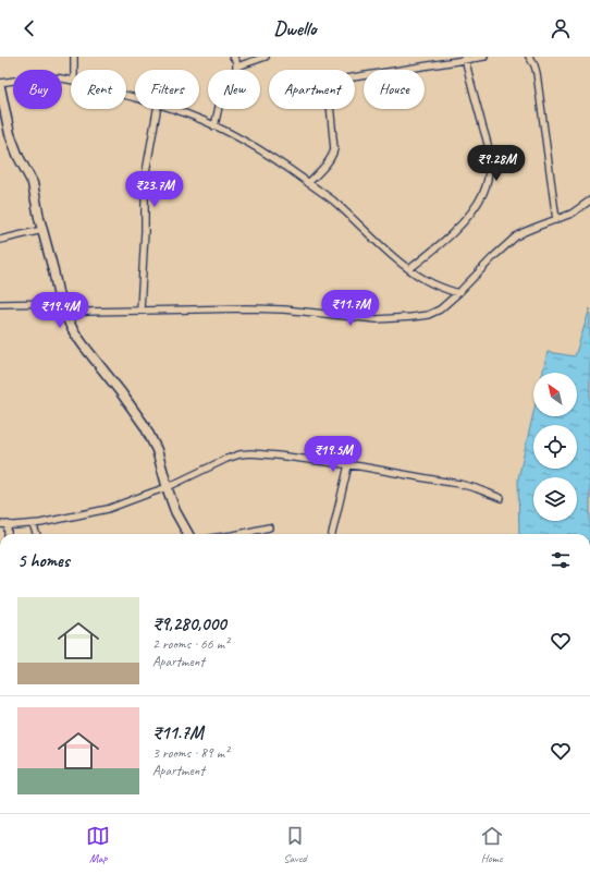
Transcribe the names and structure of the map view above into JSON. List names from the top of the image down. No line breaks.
{"north":"top left","page":{"header":"Dwello","chip":["Buy","Rent","Filters","New","Apartment","House"],"price":["₹9.28M","₹23.7M","₹11.7M","₹19.4M","₹19.5M"],"heading":"5 homes","list":[{"name":"₹9,280,000","note":"2 rooms · 66 m² · Apartment"},{"name":"₹11.7M","note":"3 rooms · 89 m² · Apartment"}],"tabs":["Map","Saved","Home"]}}
